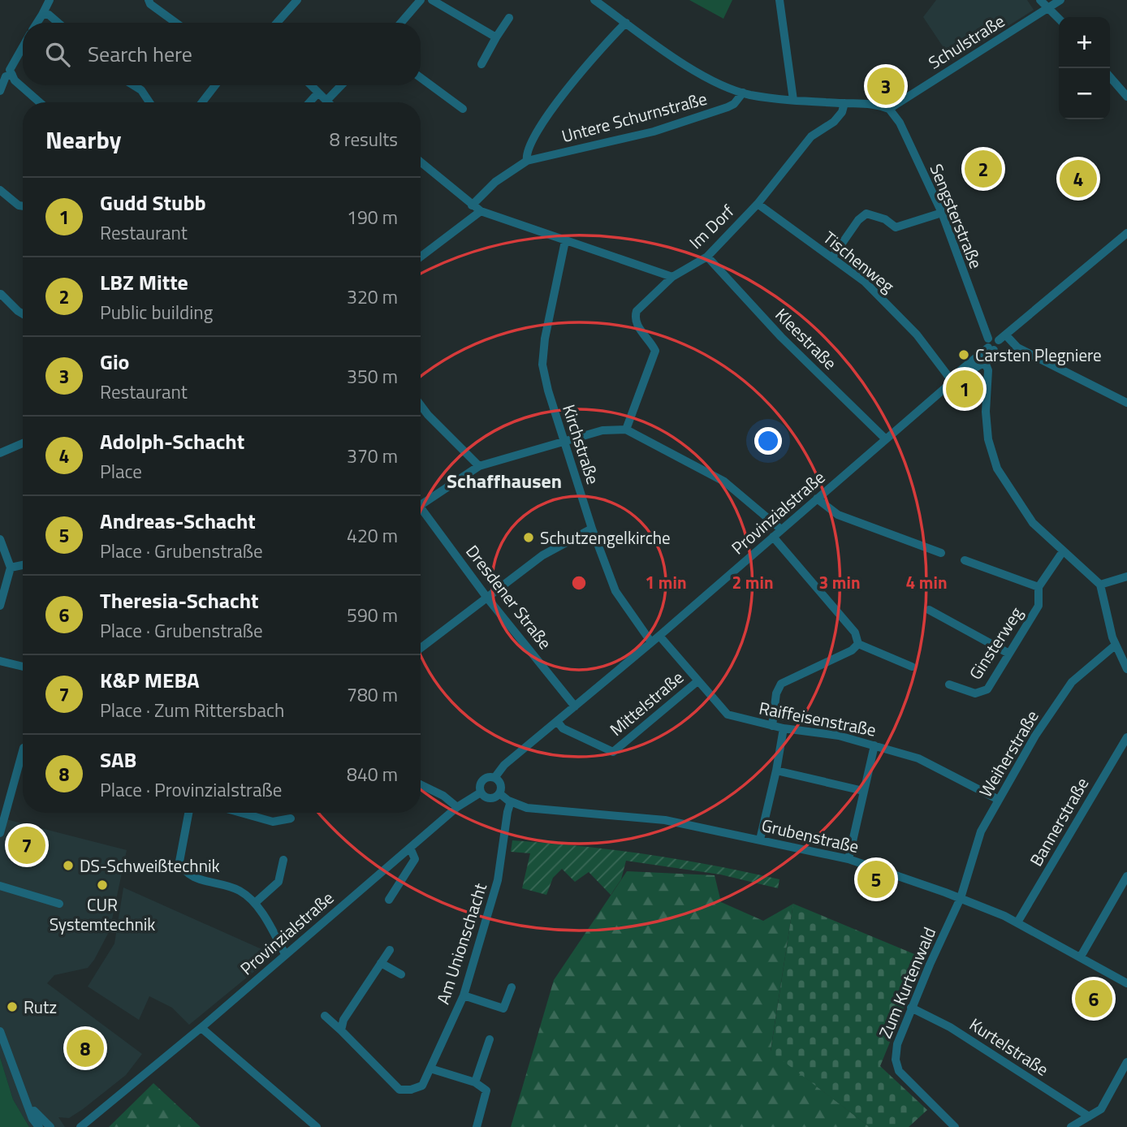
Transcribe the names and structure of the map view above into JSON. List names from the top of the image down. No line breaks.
{"streets":{"street":["Schulstraße","Untere Schurnstraße","Sengsterstraße","Im Dorf","Tischenweg","Kleestraße","Kirchstraße","Provinzialstraße","Dresdener Straße","Ginsterweg","Mittelstraße","Raiffeisenstraße","Weiherstraße","Bannerstraße","Grubenstraße","Am Unionschacht","Zum Kurtenwald","Kurtelstraße"]},"crossings":[["Schulstraße","Sengsterstraße"],["Sengsterstraße","Provinzialstraße"],["Im Dorf","Tischenweg"],["Im Dorf","Kleestraße"],["Tischenweg","Provinzialstraße"],["Kleestraße","Provinzialstraße"],["Kirchstraße","Provinzialstraße"],["Provinzialstraße","Dresdener Straße"],["Provinzialstraße","Mittelstraße"],["Provinzialstraße","Grubenstraße"],["Mittelstraße","Raiffeisenstraße"],["Raiffeisenstraße","Weiherstraße"],["Weiherstraße","Grubenstraße"],["Weiherstraße","Zum Kurtenwald"],["Bannerstraße","Grubenstraße"],["Grubenstraße","Am Unionschacht"],["Grubenstraße","Zum Kurtenwald"],["Zum Kurtenwald","Kurtelstraße"]],"districts":["Schaffhausen"],"places":["Carsten Plegniere","Schutzengelkirche","DS-Schweißtechnik","CUR Systemtechnik","Rutz"],"page":{"map_buttons":["+","−"],"search":"Search here","pins":["3","2","4","1","7","5","6","8"],"heading":["Nearby","8 results"],"list":[{"mark":"1","name":"Gudd Stubb","note":"Restaurant","value":"190 m"},{"mark":"2","name":"LBZ Mitte","note":"Public building","value":"320 m"},{"mark":"3","name":"Gio","note":"Restaurant","value":"350 m"},{"mark":"4","name":"Adolph-Schacht","note":"Place","value":"370 m"},{"mark":"5","name":"Andreas-Schacht","note":"Place · Grubenstraße","value":"420 m"},{"mark":"6","name":"Theresia-Schacht","note":"Place · Grubenstraße","value":"590 m"},{"mark":"7","name":"K&P MEBA","note":"Place · Zum Rittersbach","value":"780 m"},{"mark":"8","name":"SAB","note":"Place · Provinzialstraße","value":"840 m"}]},"rings":["1 min","2 min","3 min","4 min"]}
